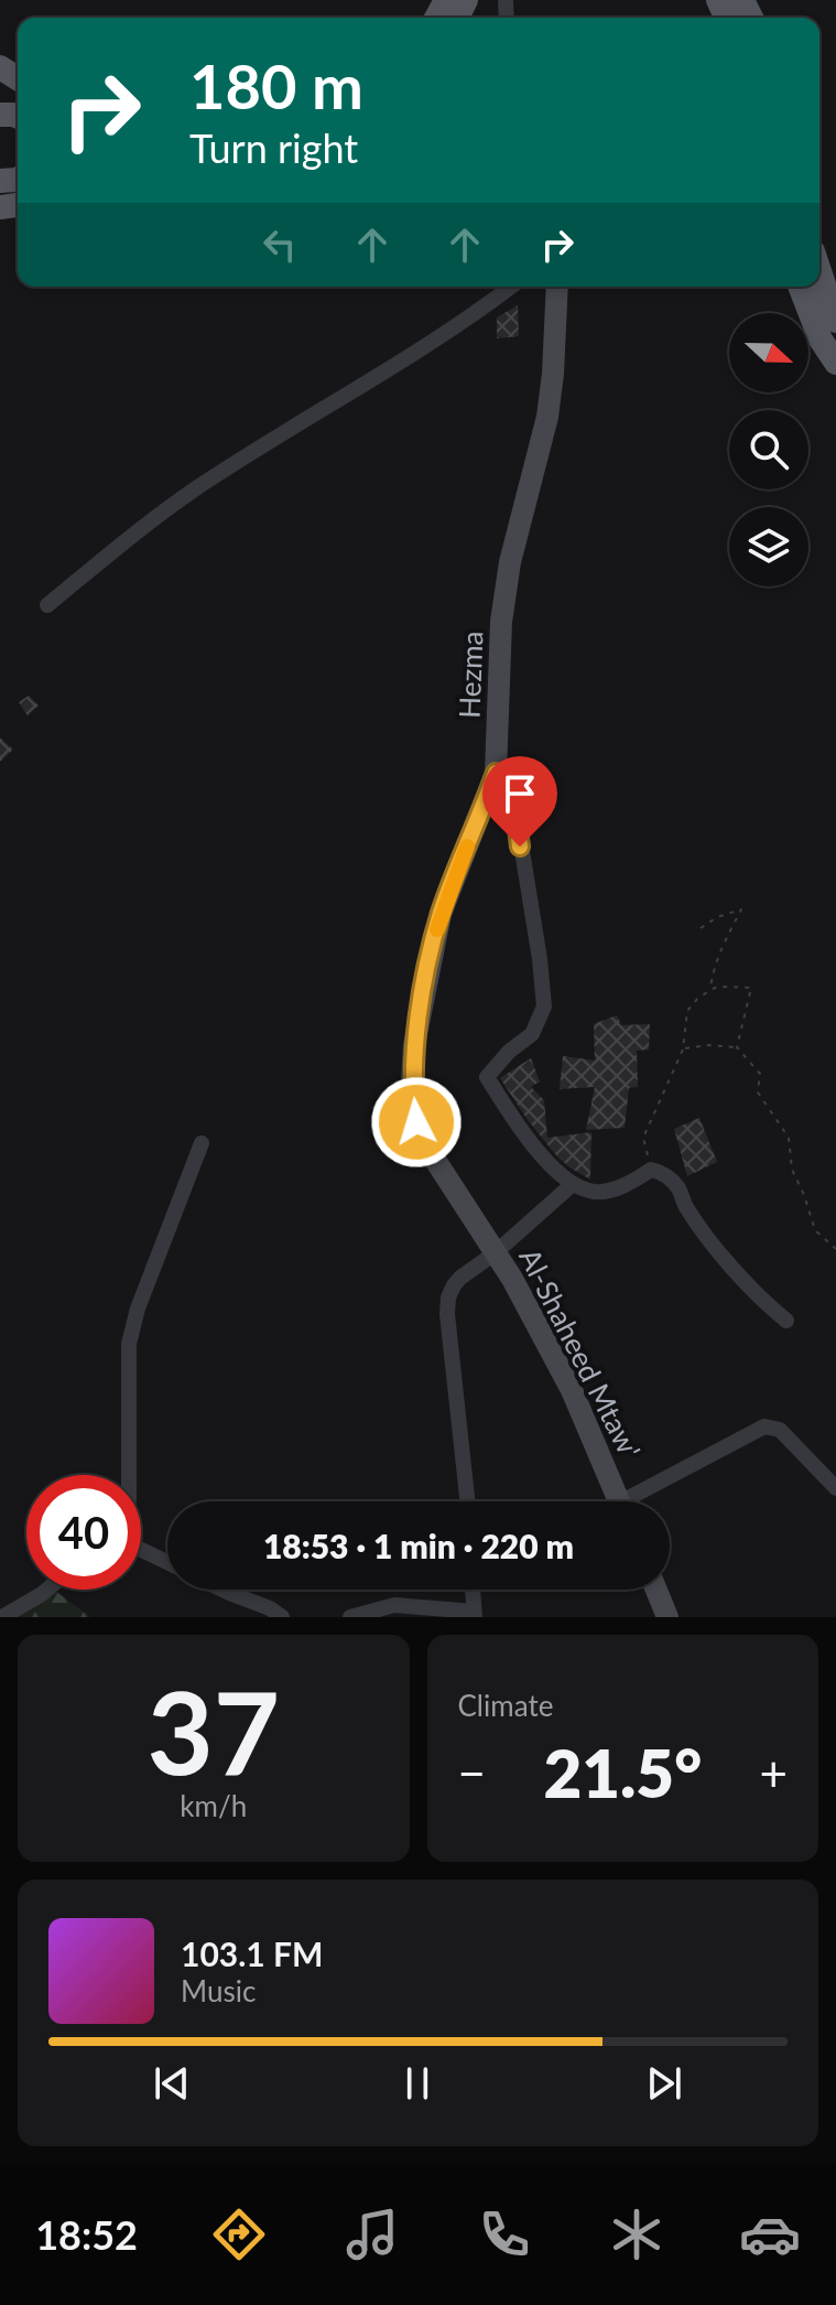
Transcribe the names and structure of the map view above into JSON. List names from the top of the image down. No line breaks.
{"streets":{"street":["Hezma","Al-Shaheed Mtaw'"]},"crossings":[["Hezma","Al-Shaheed Mtaw'"]],"north":"right","page":{"turn":["180 m","Turn right"],"limit":"40","trip":"18:53 · 1 min · 220 m","tile":[["37","km/h"],"Climate"],"heat":["−","21.5°","+"],"song":["103.1 FM","Music"],"tabs":"18:52"}}
